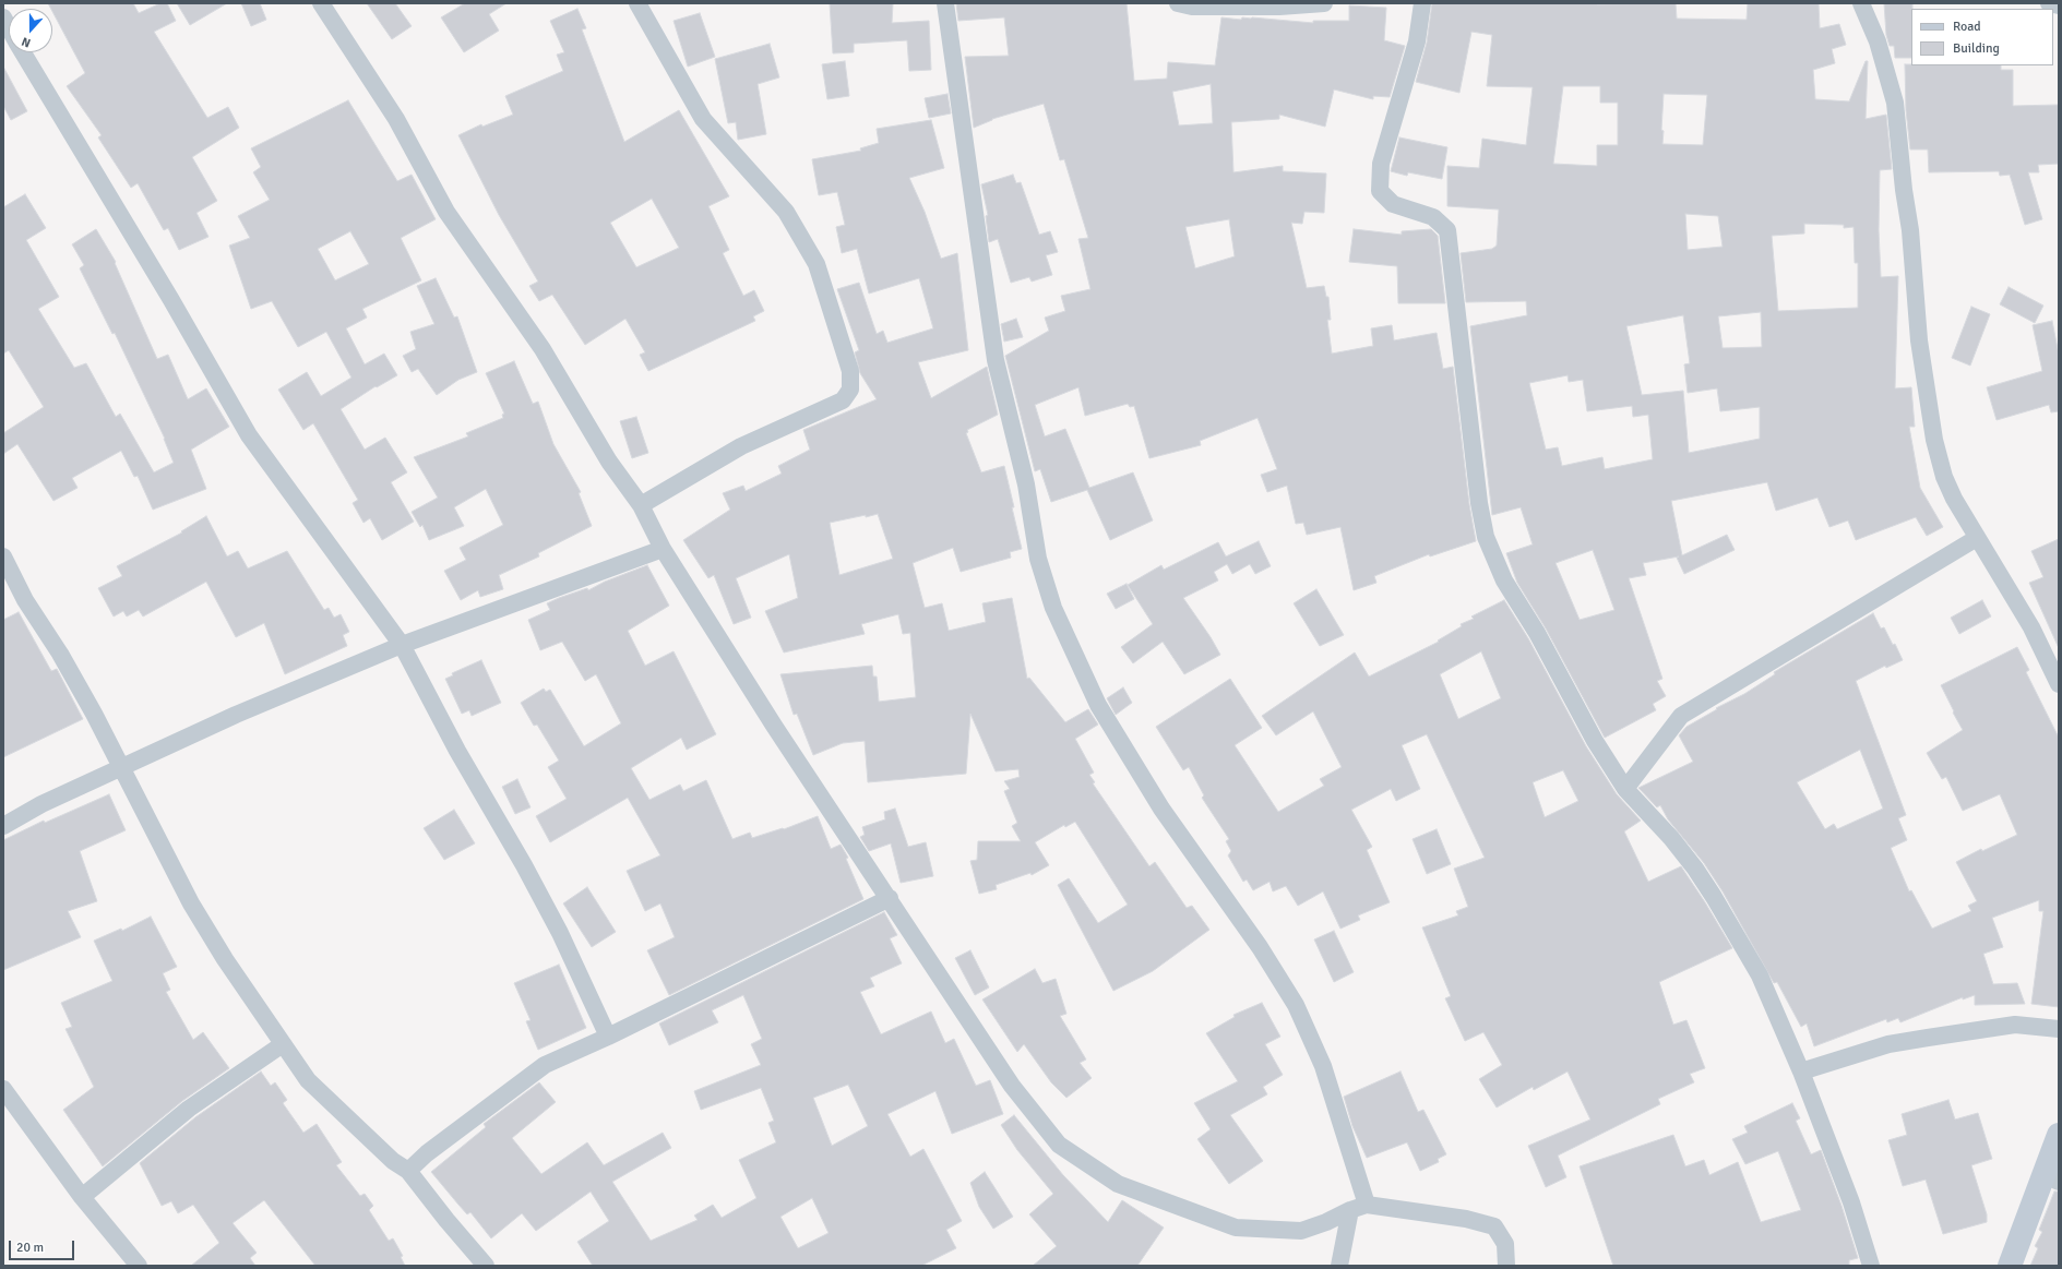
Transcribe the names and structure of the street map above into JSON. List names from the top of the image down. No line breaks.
{"legend":["Road","Building"],"scale_bar":"20 m","north":"bottom"}
